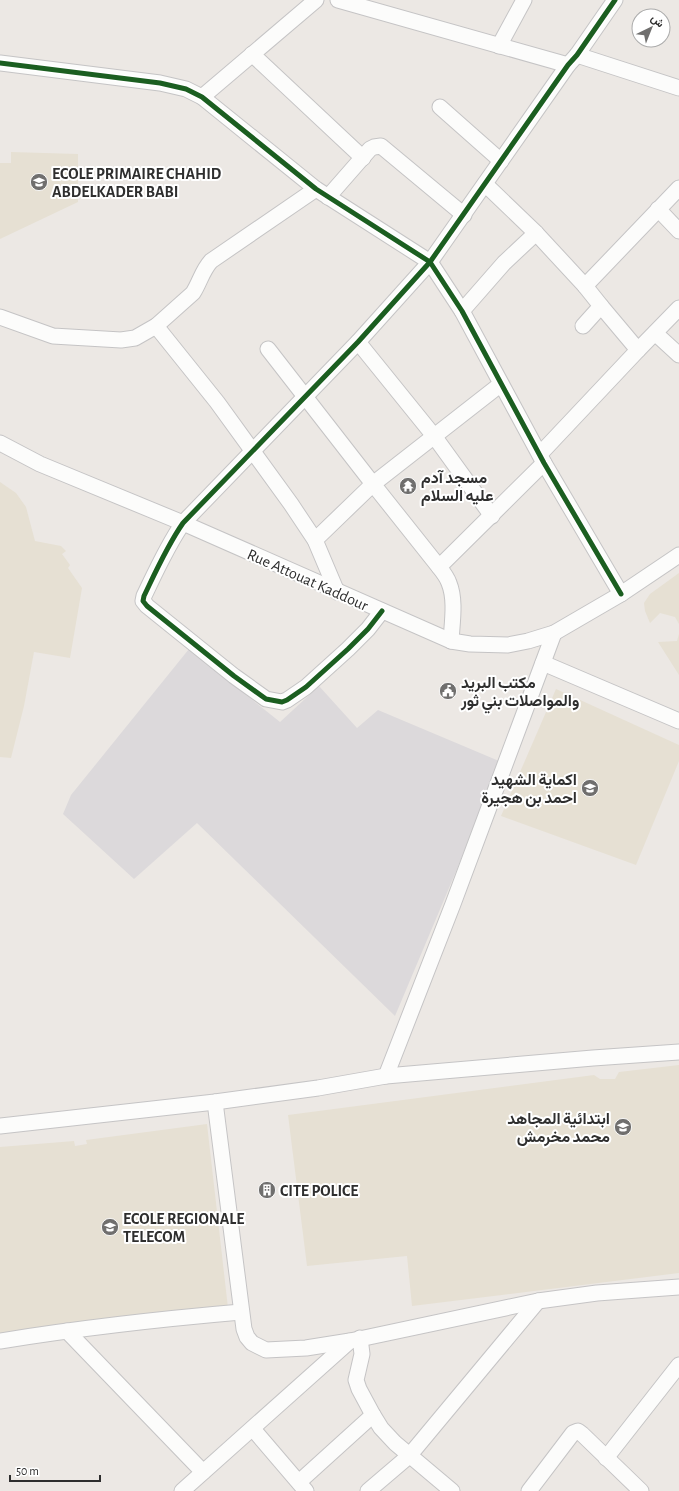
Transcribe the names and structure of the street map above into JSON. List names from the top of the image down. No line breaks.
{"streets":{"street":["Rue Attouat Kaddour"]},"places":{"school or university":["ECOLE PRIMAIRE CHAHID ABDELKADER BABI","اكماية الشهيد احمد بن هجيرة","ابتدائية المجاهد محمد مخرمش","ECOLE REGIONALE TELECOM"],"temple":["مسجد آدم عليه السلام"],"public building":["مكتب البريد والمواصلات بني ثور"],"building":["CITE POLICE"]},"scale_bar":"50 m","north":"top right"}
